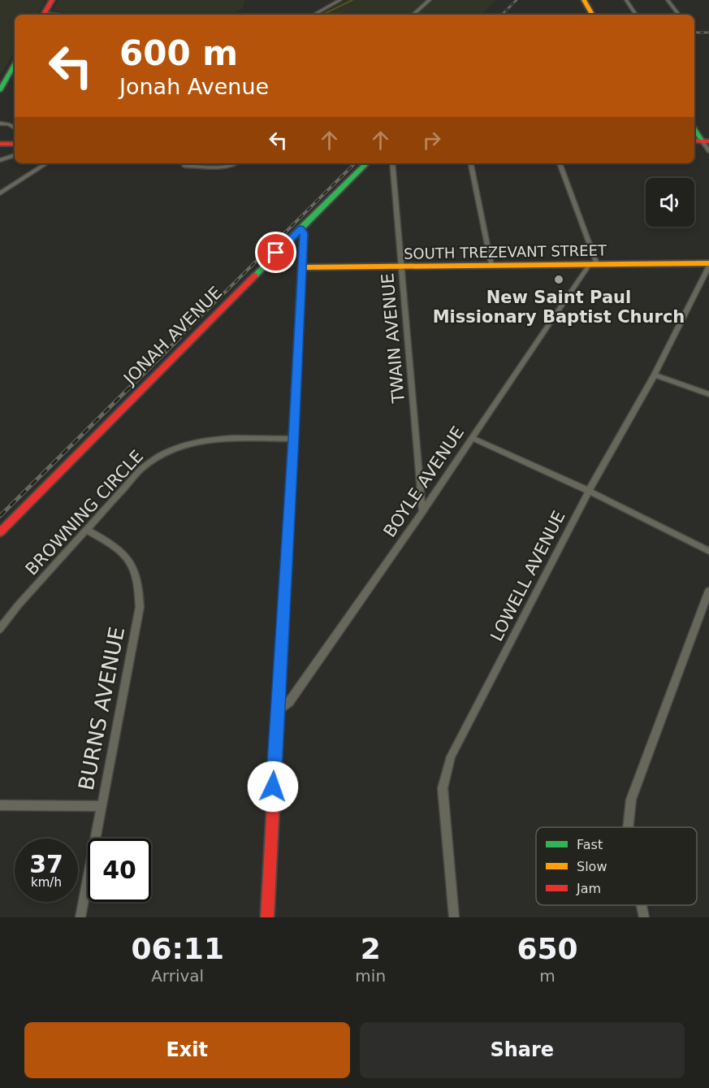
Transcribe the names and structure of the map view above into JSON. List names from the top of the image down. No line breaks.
{"streets":{"street":["SOUTH TREZEVANT STREET","JONAH AVENUE","TWAIN AVENUE","BOYLE AVENUE","BROWNING CIRCLE","LOWELL AVENUE","BURNS AVENUE"]},"crossings":[["SOUTH TREZEVANT STREET","TWAIN AVENUE"],["SOUTH TREZEVANT STREET","BOYLE AVENUE"],["SOUTH TREZEVANT STREET","LOWELL AVENUE"],["TWAIN AVENUE","BOYLE AVENUE"],["BROWNING CIRCLE","BURNS AVENUE"]],"places":["New Saint Paul Missionary Baptist Church"],"legend":["Fast","Slow","Jam"],"page":{"turn":["600 m","Jonah Avenue"],"speed":"37 km/h","limit":"40","eta":["06:11","Arrival","2","min","650","m"],"buttons":["Exit","Share"]}}
